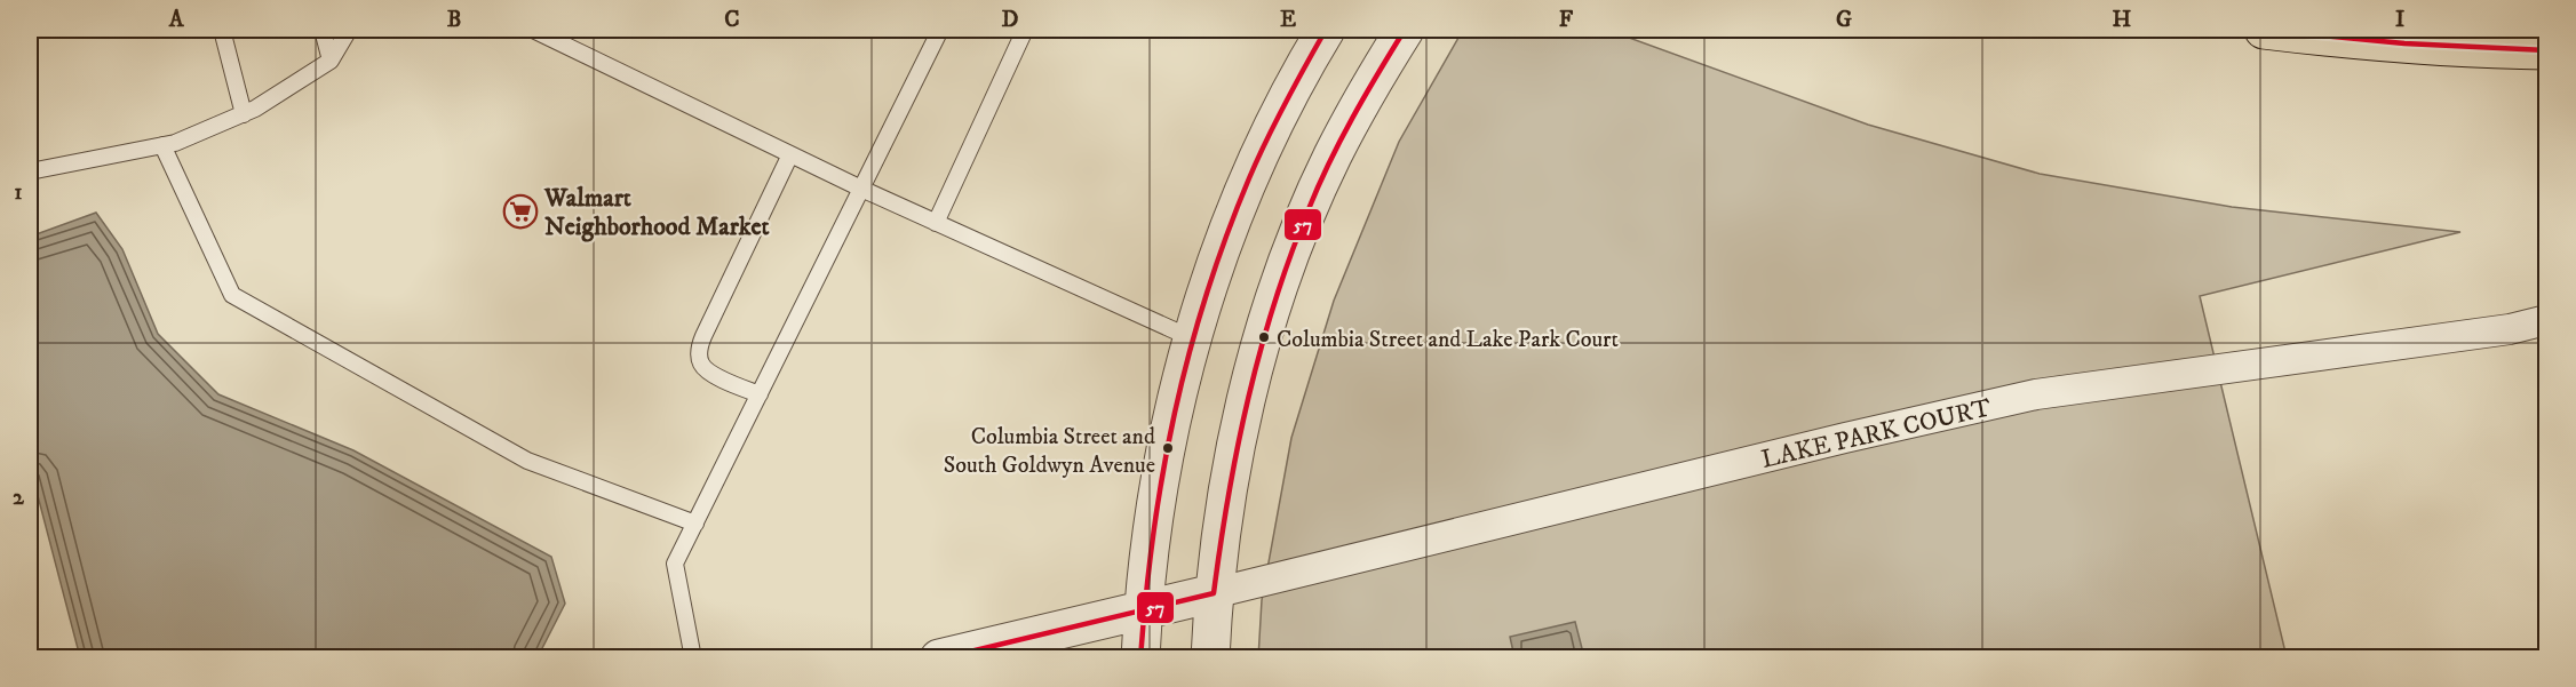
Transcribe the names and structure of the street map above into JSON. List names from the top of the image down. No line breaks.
{"streets":{"street":["LAKE PARK COURT"]},"places":{"supermarket":["Walmart Neighborhood Market"],"other":["Columbia Street and Lake Park Court","Columbia Street and South Goldwyn Avenue"]},"lines":["transit line 57"],"grid":{"columns":["A","B","C","D","E","F","G","H","I"],"rows":["1","2"]}}
